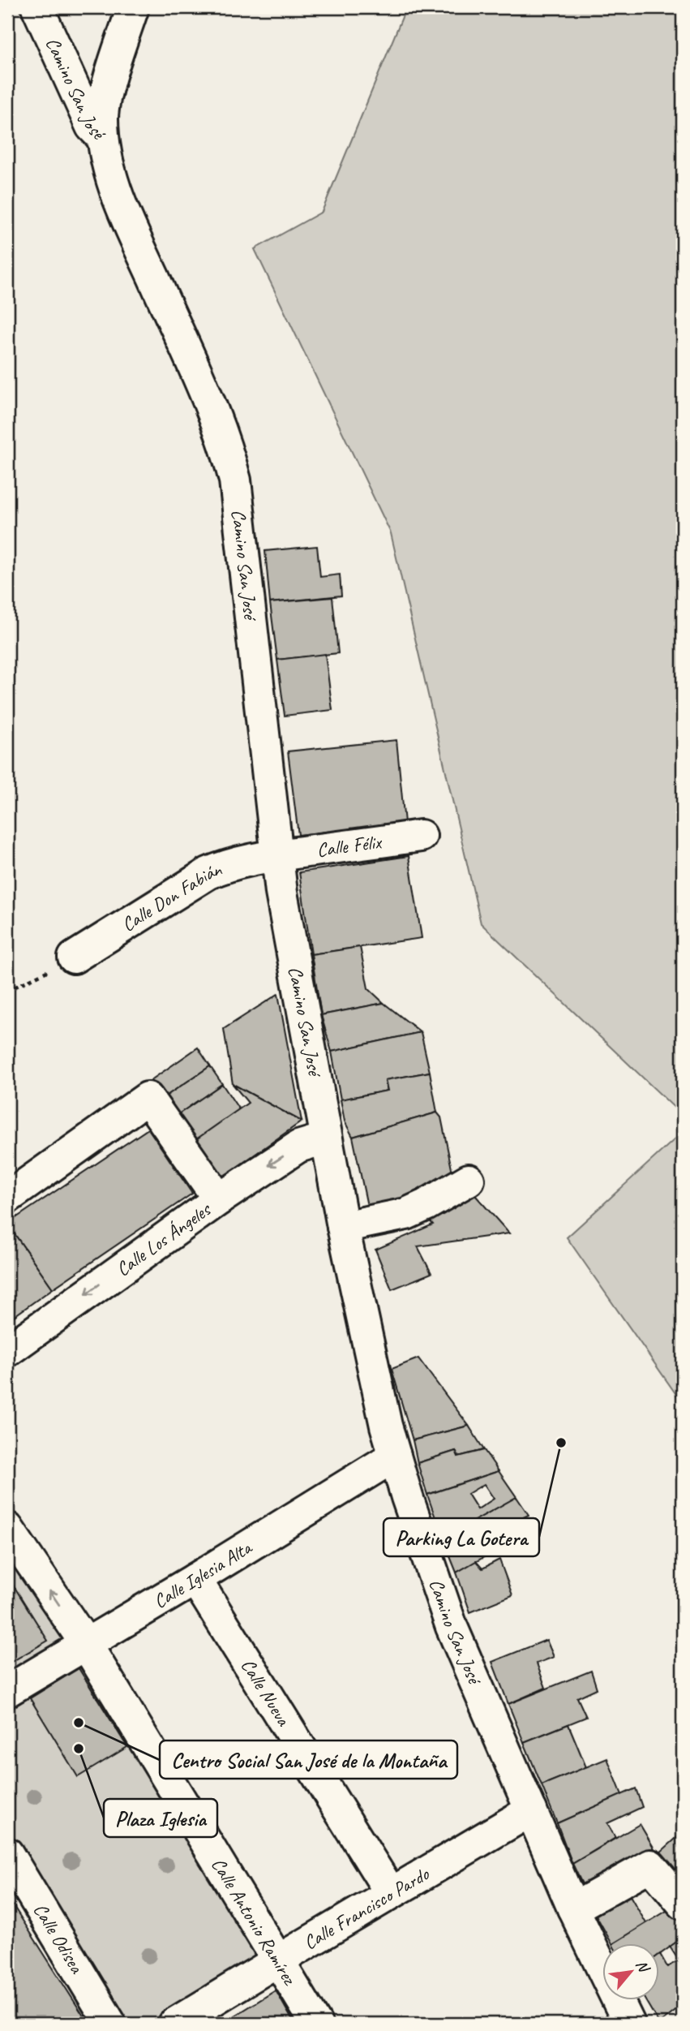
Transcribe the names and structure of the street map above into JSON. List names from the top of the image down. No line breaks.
{"streets":{"street":["Camino San José","Calle Félix","Calle Don Fabián","Calle Los Ángeles","Calle Iglesia Alta","Calle Nueva","Calle Francisco Pardo","Calle Antonio Ramírez","Calle Odisea"]},"crossings":[["Camino San José","Calle Félix"],["Camino San José","Calle Don Fabián"],["Camino San José","Calle Los Ángeles"],["Camino San José","Calle Iglesia Alta"],["Camino San José","Calle Francisco Pardo"],["Calle Félix","Calle Don Fabián"],["Calle Iglesia Alta","Calle Nueva"],["Calle Iglesia Alta","Calle Antonio Ramírez"],["Calle Nueva","Calle Francisco Pardo"],["Calle Francisco Pardo","Calle Antonio Ramírez"]],"one_way":["Calle Los Ángeles"],"places":["Parking La Gotera","Centro Social San José de la Montaña","Plaza Iglesia"],"north":"top right"}
